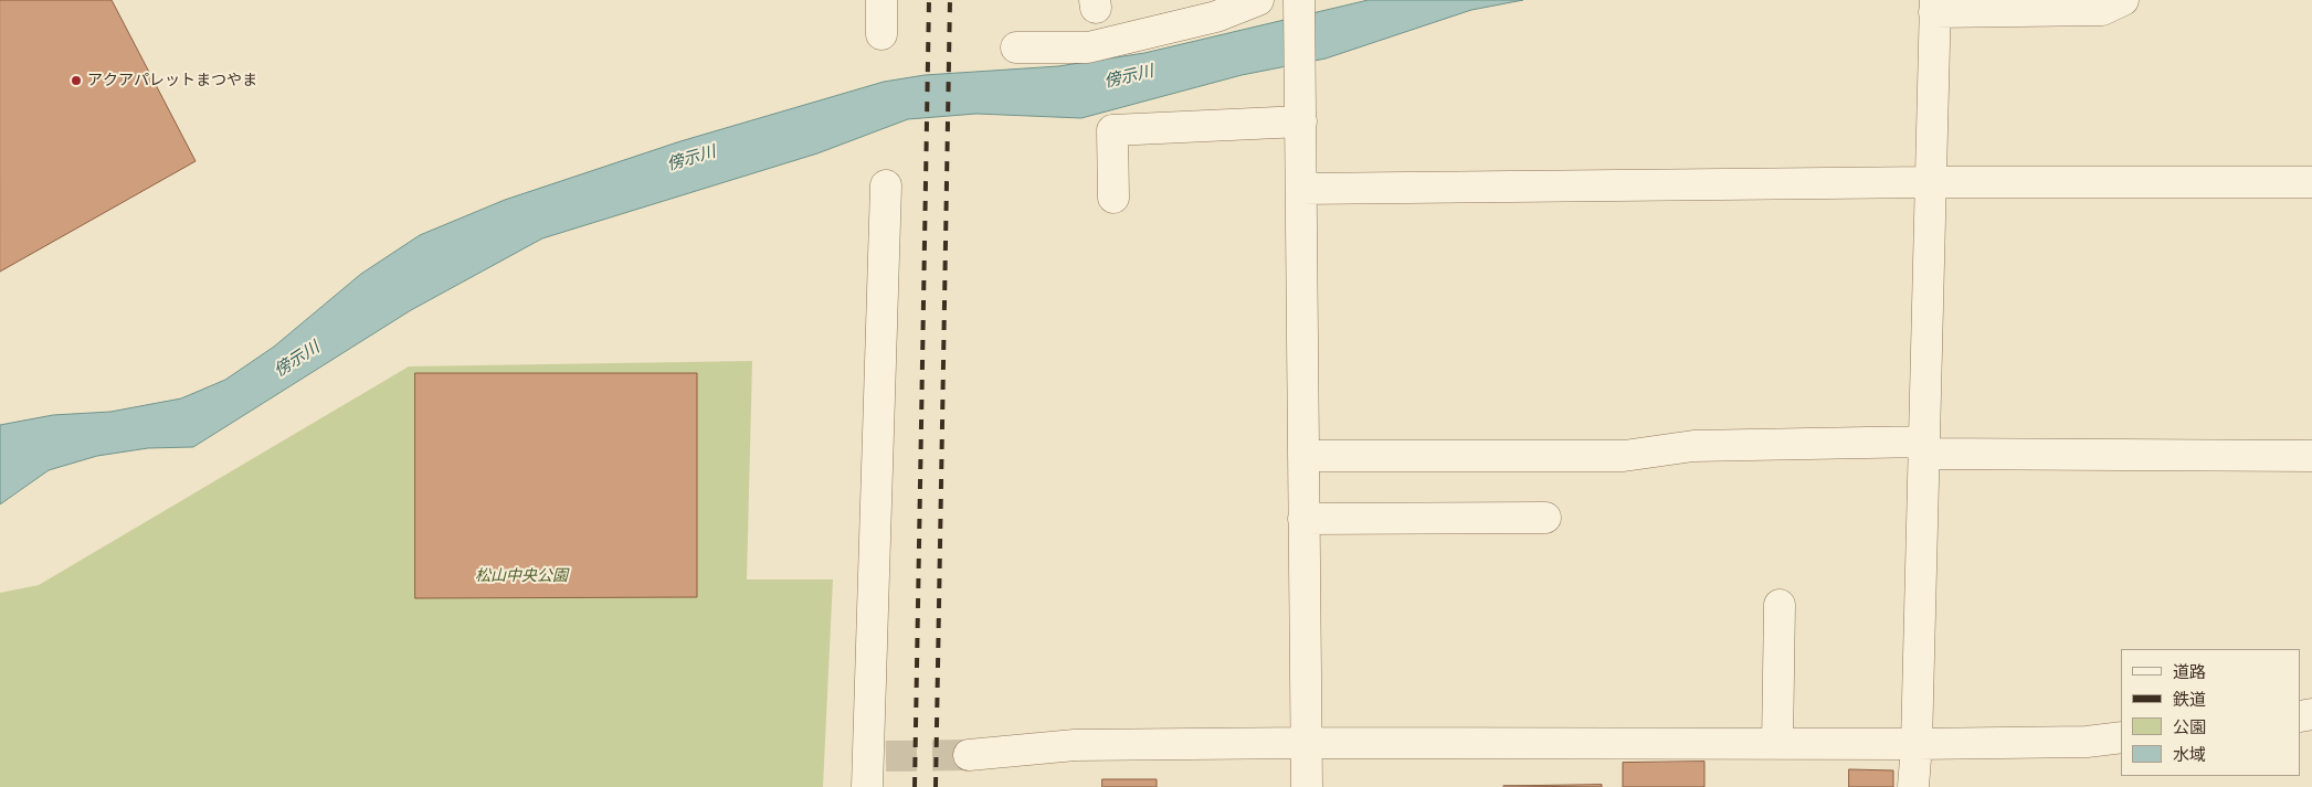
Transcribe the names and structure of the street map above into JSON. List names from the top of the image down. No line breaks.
{"water":["傍示川"],"parks":["松山中央公園"],"places":["アクアパレットまつやま"],"legend":["道路","鉄道","公園","水域"]}
